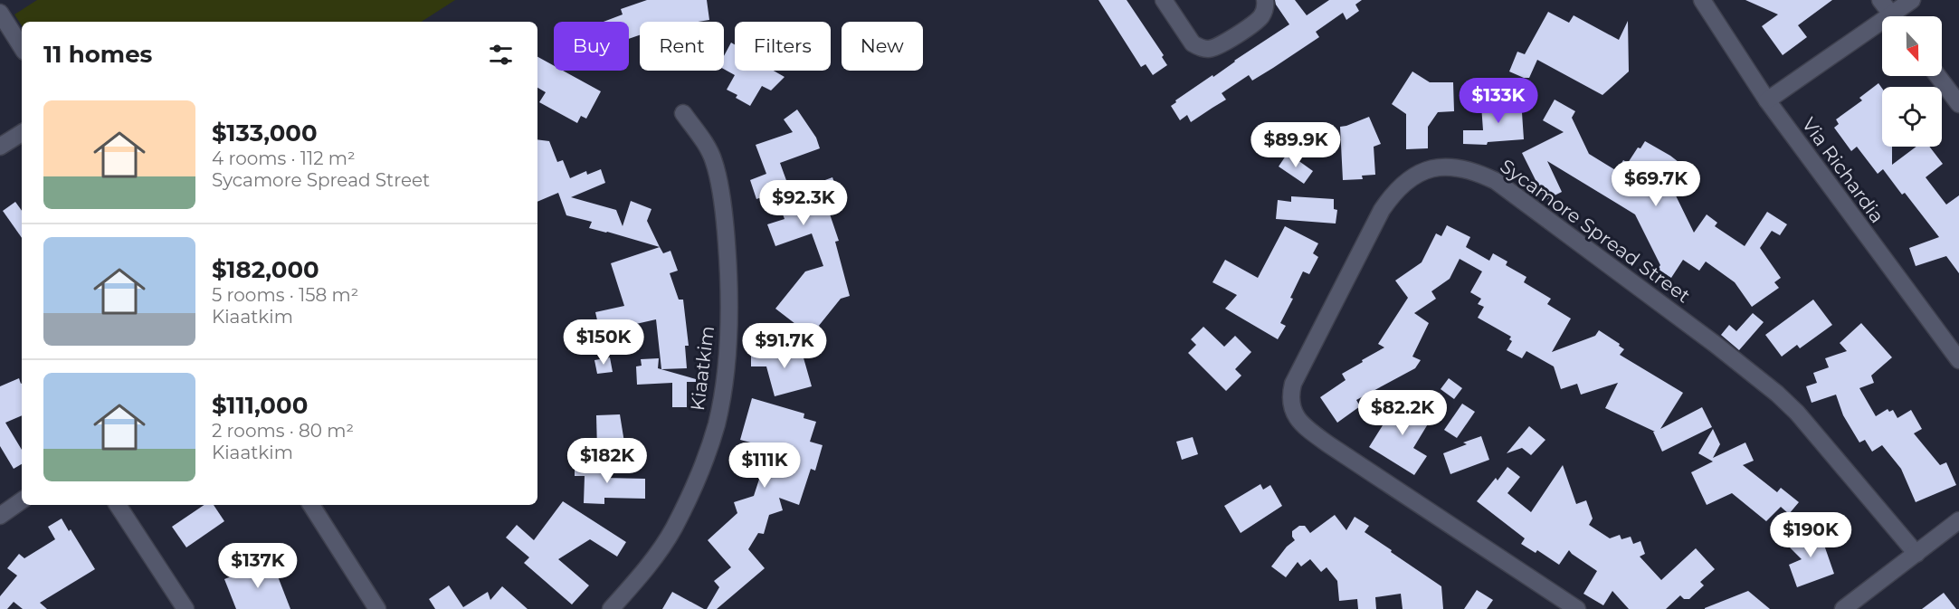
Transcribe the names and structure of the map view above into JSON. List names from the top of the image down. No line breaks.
{"streets":{"street":["Via Richardia","Sycamore Spread Street","Kiaatkim"]},"north":"bottom","page":{"chip":["Buy","Rent","Filters","New"],"heading":"11 homes","price":["$133K","$89.9K","$69.7K","$92.3K","$150K","$91.7K","$82.2K","$182K","$111K","$190K","$137K"],"list":[{"name":"$133,000","note":"4 rooms · 112 m² · Sycamore Spread Street"},{"name":"$182,000","note":"5 rooms · 158 m² · Kiaatkim"},{"name":"$111,000","note":"2 rooms · 80 m² · Kiaatkim"}]}}
